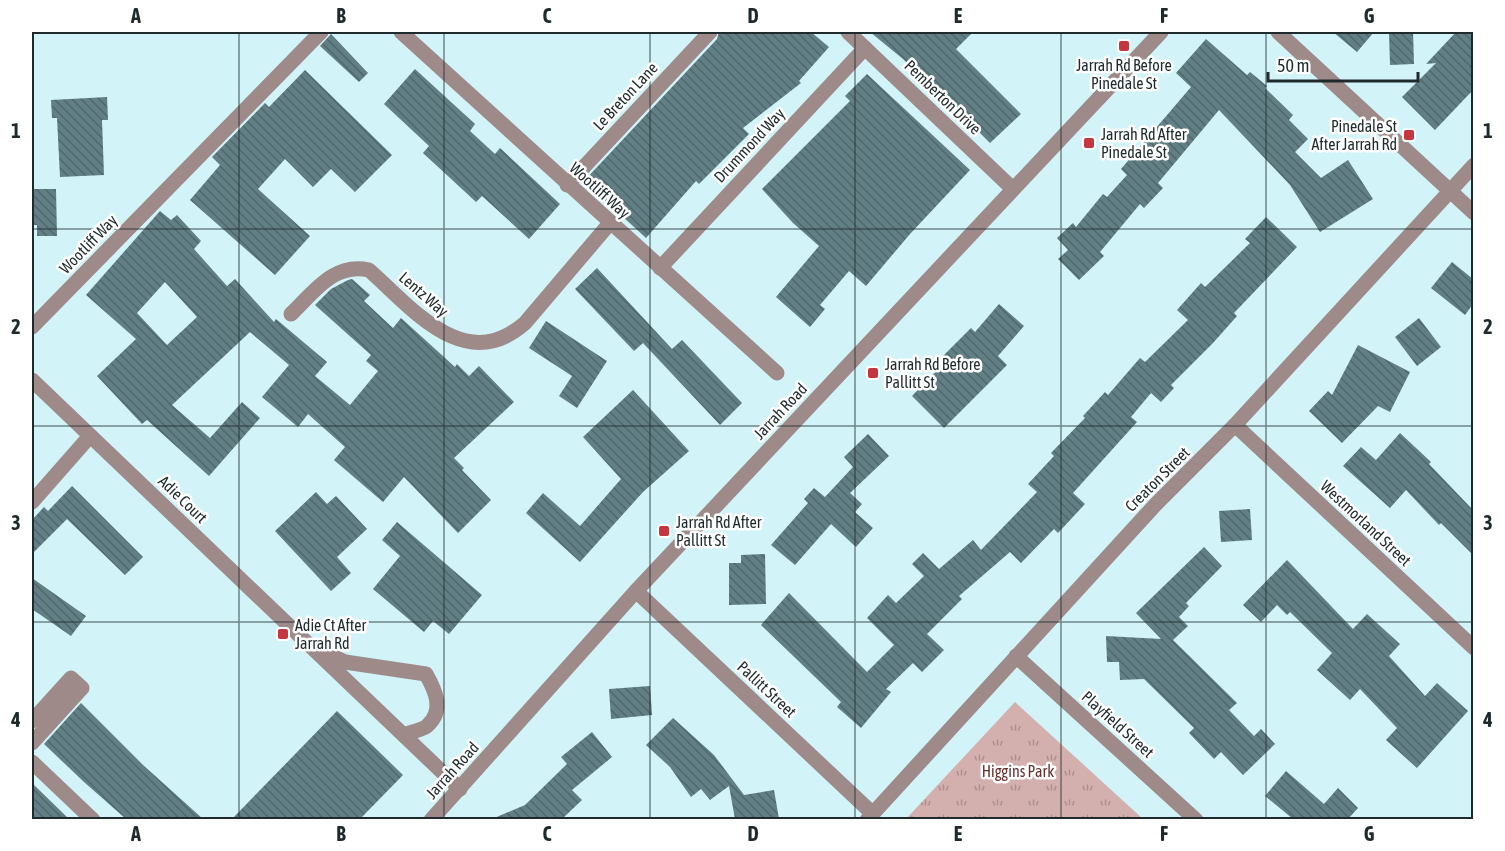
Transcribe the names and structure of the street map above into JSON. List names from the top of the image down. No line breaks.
{"streets":{"street":["Le Breton Lane","Pemberton Drive","Drummond Way","Wootliff Way","Lentz Way","Jarrah Road","Creaton Street","Adie Court","Westmorland Street","Pallitt Street","Playfield Street"]},"crossings":[["Le Breton Lane","Wootliff Way"],["Pemberton Drive","Drummond Way"],["Pemberton Drive","Jarrah Road"],["Drummond Way","Wootliff Way"],["Wootliff Way","Lentz Way"],["Jarrah Road","Adie Court"],["Jarrah Road","Pallitt Street"],["Creaton Street","Westmorland Street"],["Creaton Street","Pallitt Street"],["Creaton Street","Playfield Street"]],"parks":["Higgins Park"],"places":{"transit":["Jarrah Rd Before Pinedale St","Pinedale St After Jarrah Rd","Jarrah Rd After Pinedale St","Jarrah Rd Before Pallitt St","Jarrah Rd After Pallitt St","Adie Ct After Jarrah Rd"]},"scale_bar":"50 m","grid":{"columns":["A","B","C","D","E","F","G"],"rows":["1","2","3","4"]}}
